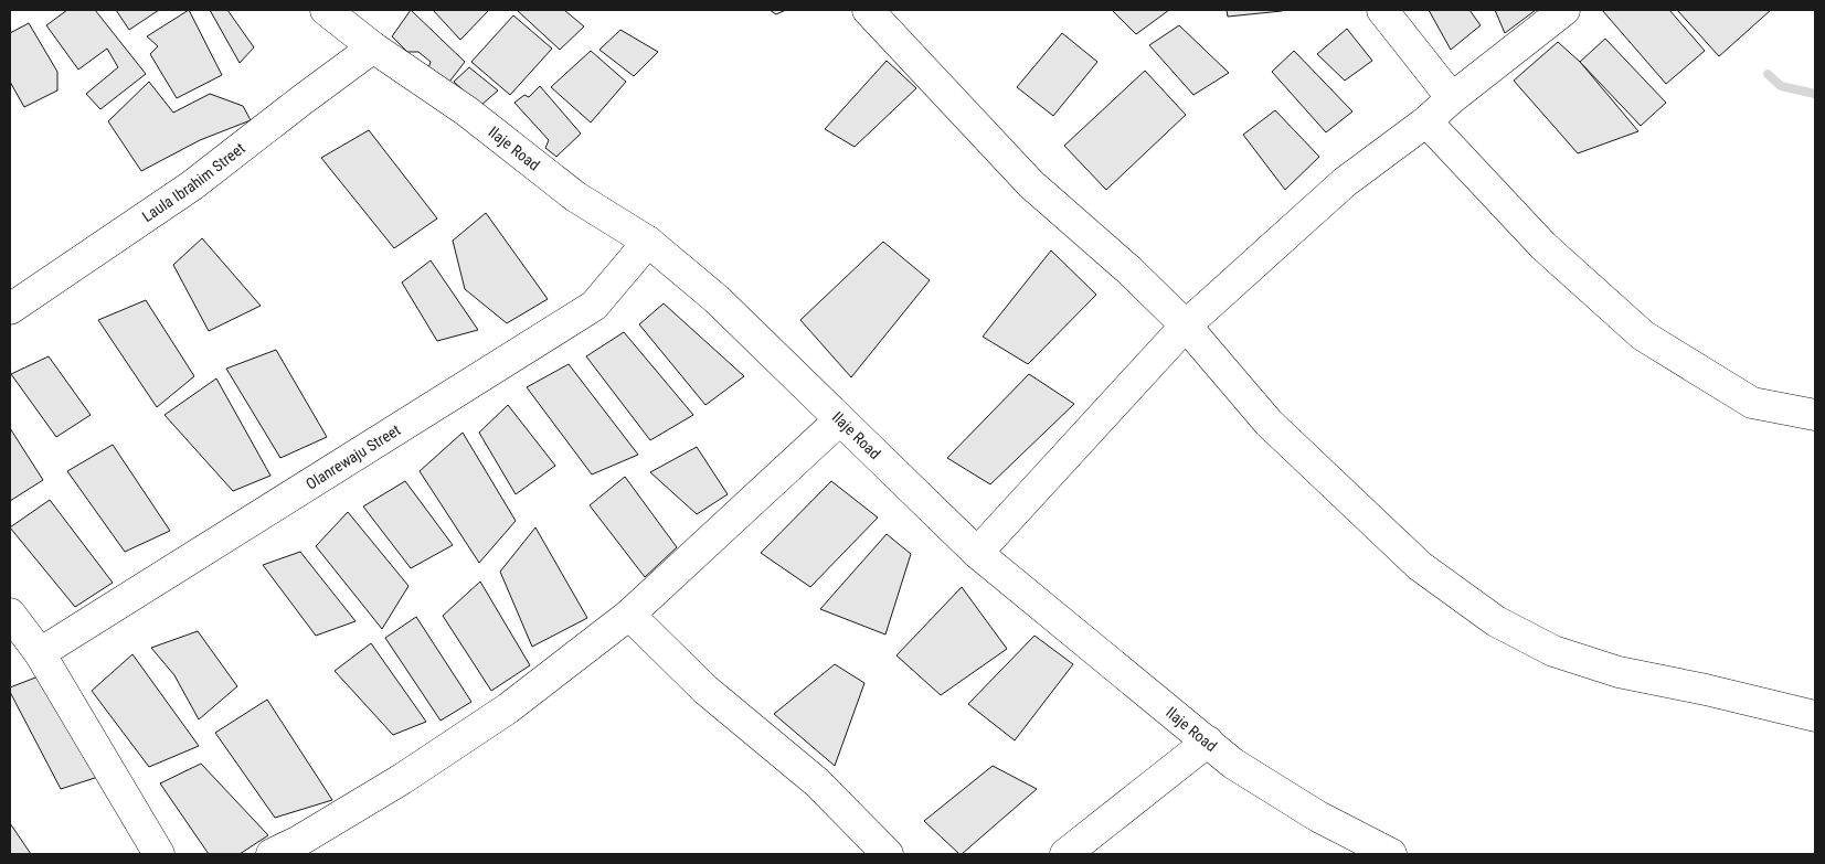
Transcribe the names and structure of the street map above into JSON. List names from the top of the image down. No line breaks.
{"streets":{"street":["Ilaje Road","Laula Ibrahim Street","Olanrewaju Street"]},"crossings":[["Ilaje Road","Laula Ibrahim Street"],["Ilaje Road","Olanrewaju Street"]]}
